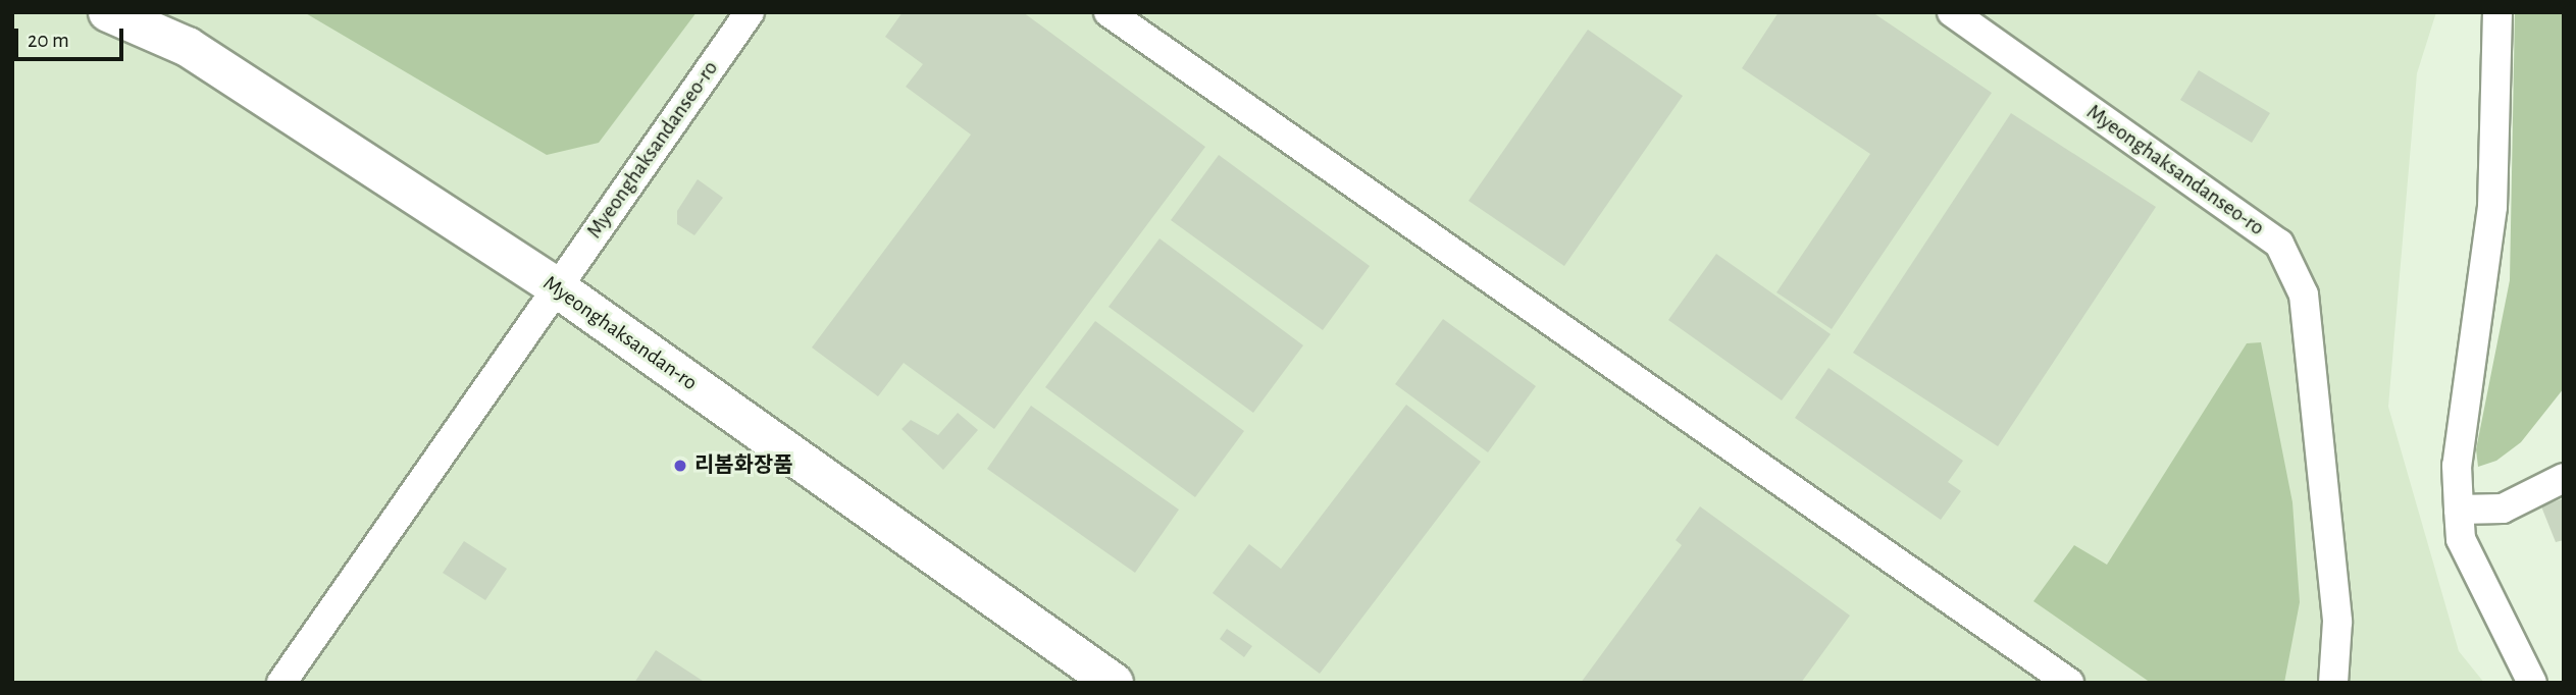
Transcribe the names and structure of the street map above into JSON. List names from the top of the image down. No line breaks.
{"streets":{"street":["Myeonghaksandanseo-ro","Myeonghaksandan-ro"]},"crossings":[["Myeonghaksandanseo-ro","Myeonghaksandan-ro"]],"places":["리봄화장품"],"scale_bar":"20 m"}
